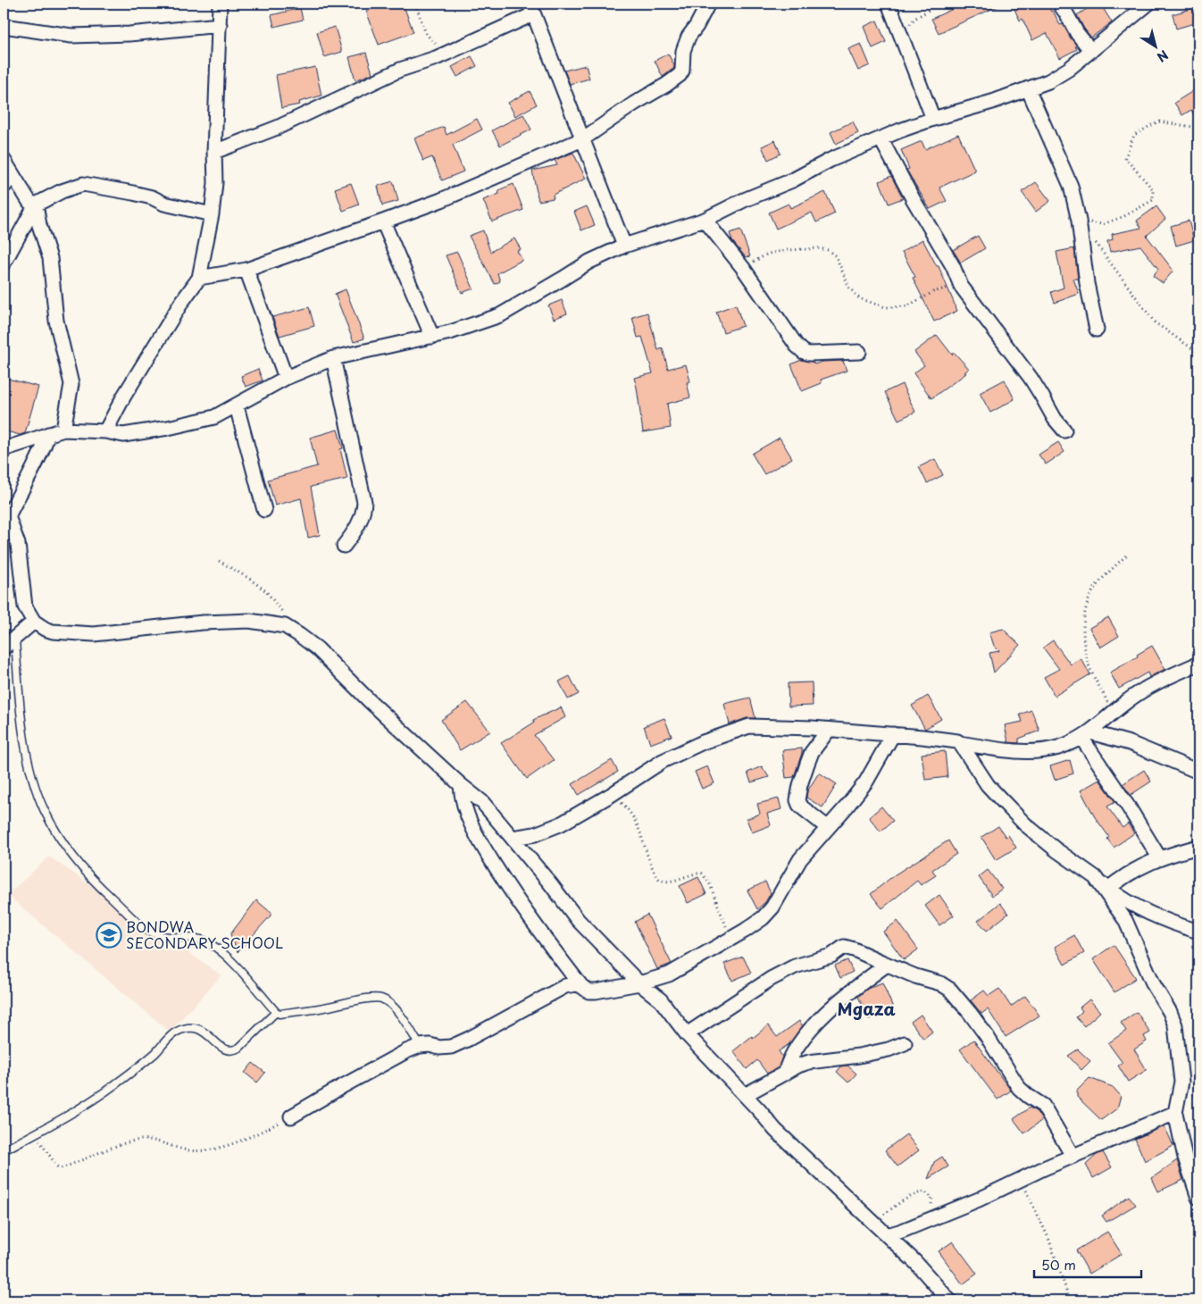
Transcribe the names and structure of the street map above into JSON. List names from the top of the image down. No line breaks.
{"districts":["Mgaza"],"places":{"school or university":["BONDWA SECONDARY SCHOOL"]},"scale_bar":"50 m","north":"bottom right"}
